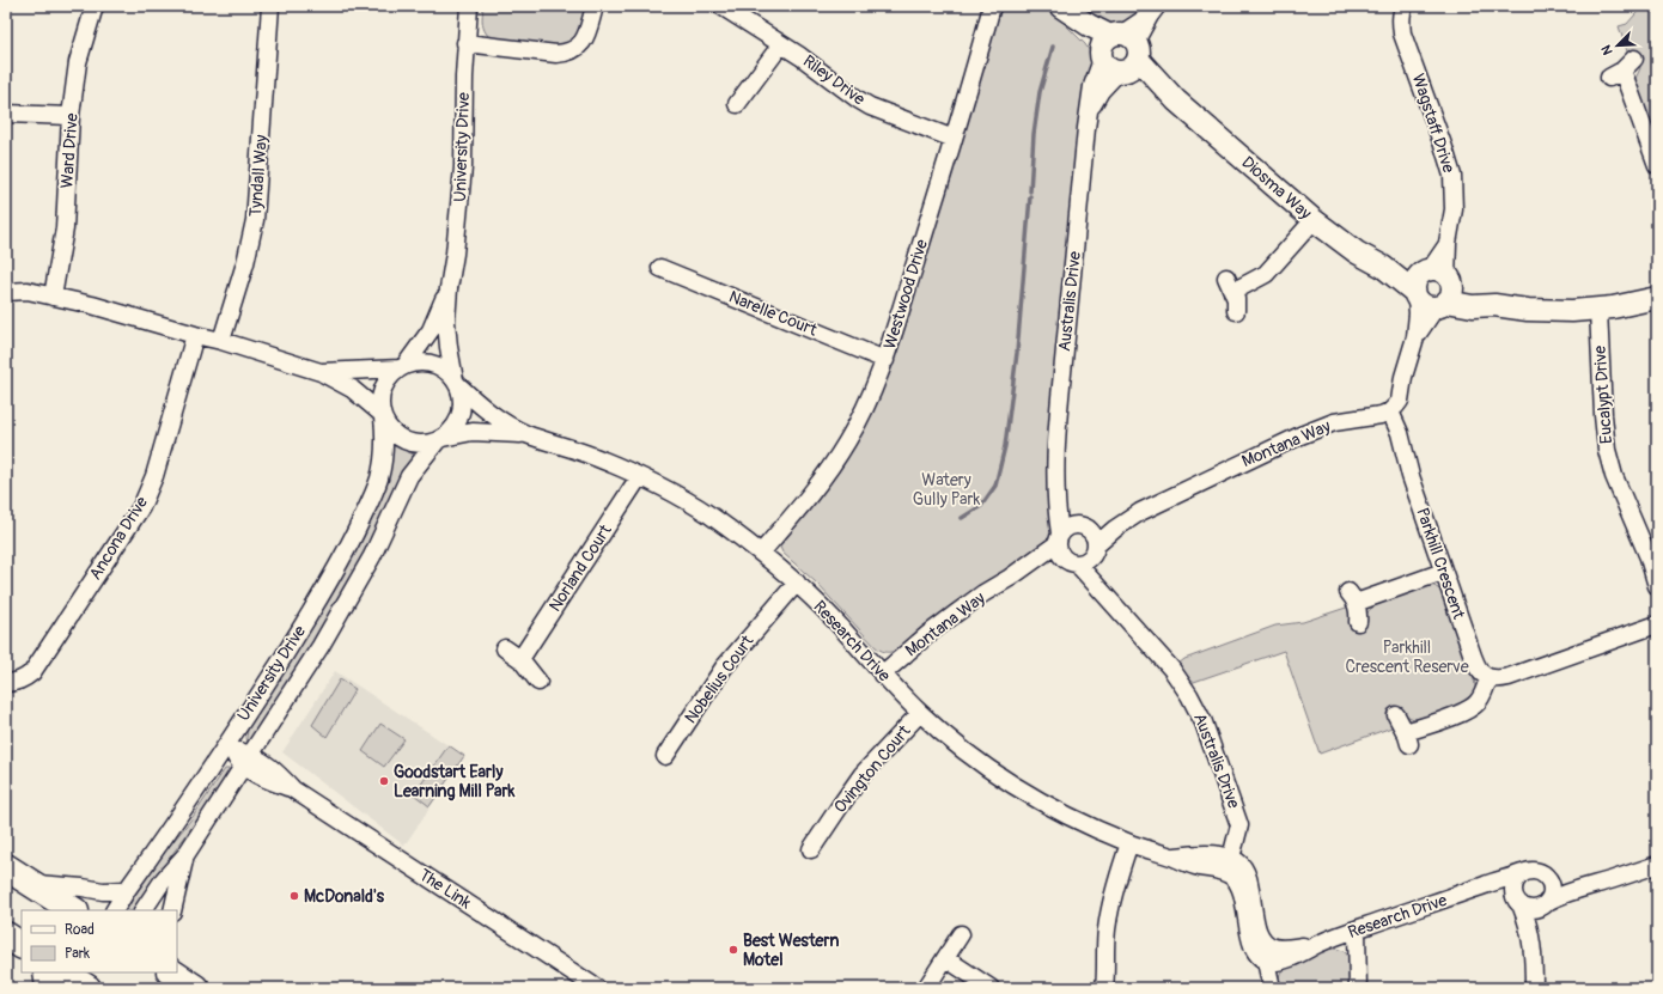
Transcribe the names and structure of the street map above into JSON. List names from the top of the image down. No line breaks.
{"streets":{"street":["Riley Drive","Wagstaff Drive","University Drive","Ward Drive","Tyndall Way","Diosma Way","Westwood Drive","Australis Drive","Narelle Court","Eucalypt Drive","Montana Way","Ancona Drive","Parkhill Crescent","Norland Court","Research Drive","Nobelius Court","Ovington Court","The Link"]},"crossings":[["Riley Drive","Westwood Drive"],["Wagstaff Drive","Diosma Way"],["University Drive","Research Drive"],["University Drive","The Link"],["Diosma Way","Australis Drive"],["Diosma Way","Eucalypt Drive"],["Westwood Drive","Narelle Court"],["Westwood Drive","Research Drive"],["Australis Drive","Montana Way"],["Australis Drive","Research Drive"],["Montana Way","Parkhill Crescent"],["Montana Way","Research Drive"],["Norland Court","Research Drive"],["Research Drive","Nobelius Court"],["Research Drive","Ovington Court"]],"parks":["Watery Gully Park","Parkhill Crescent Reserve"],"places":["Goodstart Early Learning Mill Park","McDonald's","Best Western Motel"],"legend":["Road","Park"],"north":"bottom left"}
